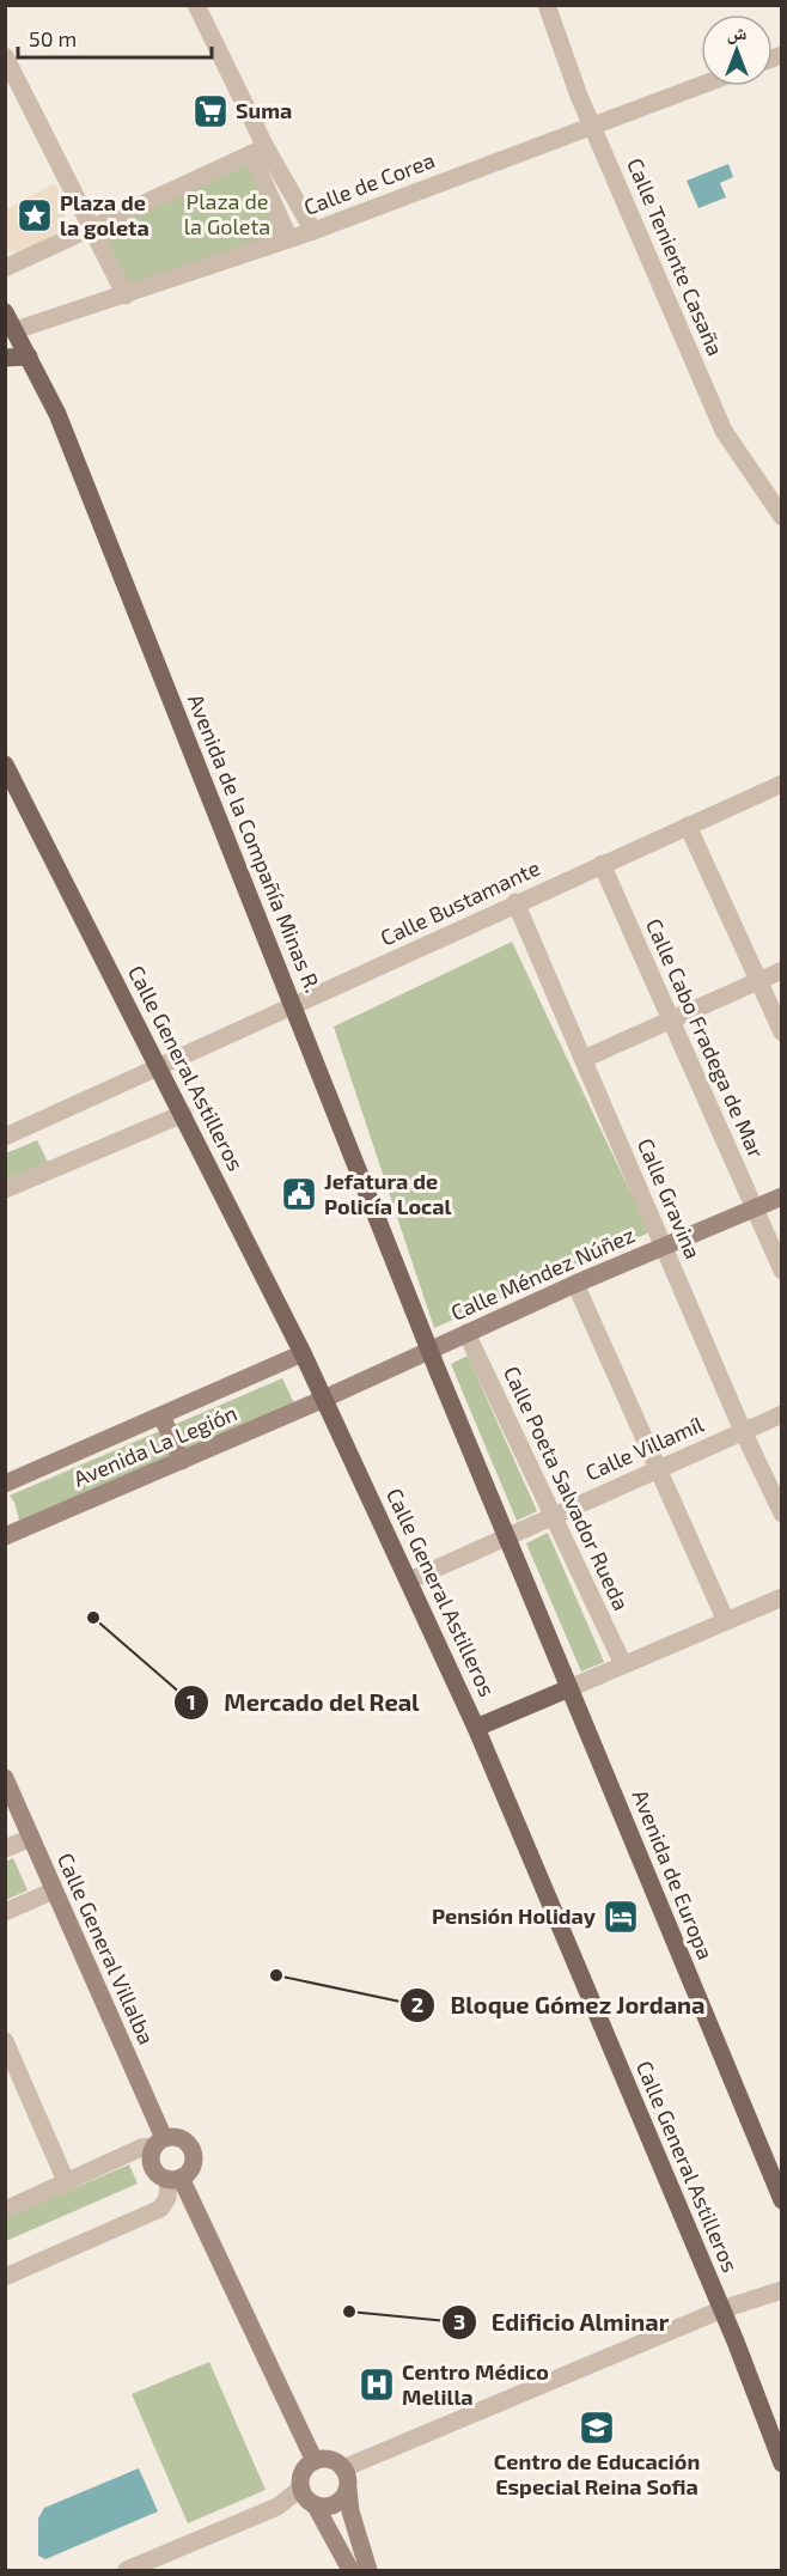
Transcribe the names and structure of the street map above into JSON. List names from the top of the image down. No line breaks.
{"streets":{"main road":["Avenida de la Compañía Minas R.","Calle General Astilleros","Avenida de Europa"],"street":["Calle de Corea","Calle Teniente Casaña","Calle Bustamante","Calle Cabo Fradega de Mar","Calle Gravina","Calle Méndez Núñez","Avenida La Legión","Calle Villamíl","Calle Poeta Salvador Rueda","Calle General Villalba"]},"crossings":[["Calle de Corea","Calle Teniente Casaña"],["Calle de Corea","Avenida de la Compañía Minas R."],["Avenida de la Compañía Minas R.","Calle Bustamante"],["Avenida de la Compañía Minas R.","Calle Méndez Núñez"],["Calle Bustamante","Calle Cabo Fradega de Mar"],["Calle Bustamante","Calle General Astilleros"],["Calle Bustamante","Calle Gravina"],["Calle Cabo Fradega de Mar","Calle Méndez Núñez"],["Calle General Astilleros","Calle Méndez Núñez"],["Calle General Astilleros","Avenida La Legión"],["Calle General Astilleros","Calle Villamíl"],["Calle Gravina","Calle Méndez Núñez"],["Calle Gravina","Calle Villamíl"],["Calle Méndez Núñez","Avenida La Legión"],["Calle Méndez Núñez","Calle Poeta Salvador Rueda"],["Calle Villamíl","Calle Poeta Salvador Rueda"]],"parks":["Plaza de la Goleta"],"places":{"supermarket":["Suma"],"place":["Plaza de la goleta"],"public building":["Jefatura de Policía Local"],"other":["Mercado del Real","Bloque Gómez Jordana","Edificio Alminar"],"hotel":["Pensión Holiday"],"hospital":["Centro Médico Melilla"],"school or university":["Centro de Educación Especial Reina Sofia"]},"scale_bar":"50 m","north":"top"}
